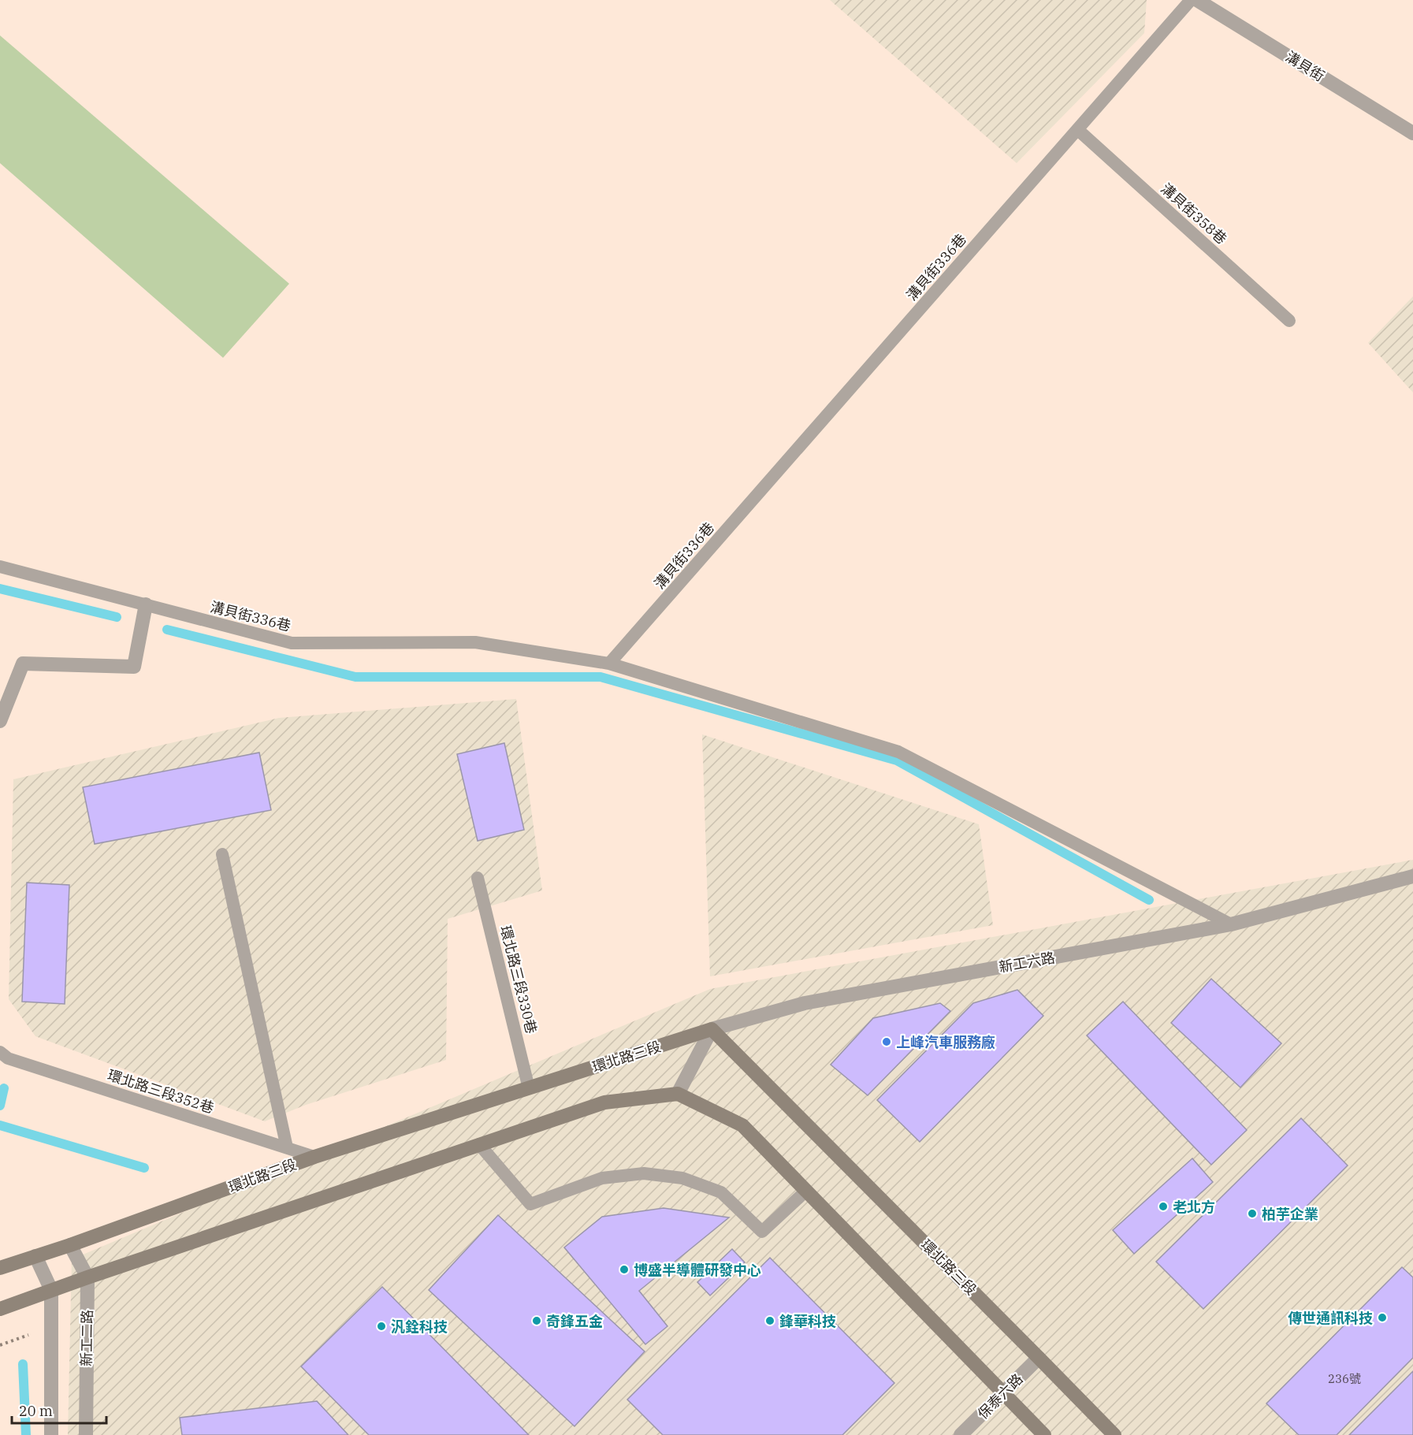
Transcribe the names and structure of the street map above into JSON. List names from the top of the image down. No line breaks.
{"streets":{"street":["溝貝街","新工六路","環北路三段","新工二路","保泰六路"],"lane":["溝貝街358巷","溝貝街336巷","環北路三段330巷","環北路三段352巷"]},"crossings":[["溝貝街358巷","溝貝街336巷"],["新工六路","環北路三段"],["環北路三段330巷","環北路三段"],["環北路三段","環北路三段352巷"],["環北路三段","新工二路"],["環北路三段","保泰六路"]],"places":["上峰汽車服務廠","老北方","柏芋企業","博盛半導體研發中心","傳世通訊科技","奇鋒五金","鋒華科技","汎銓科技"],"house_numbers":["236號"],"scale_bar":"20 m"}
